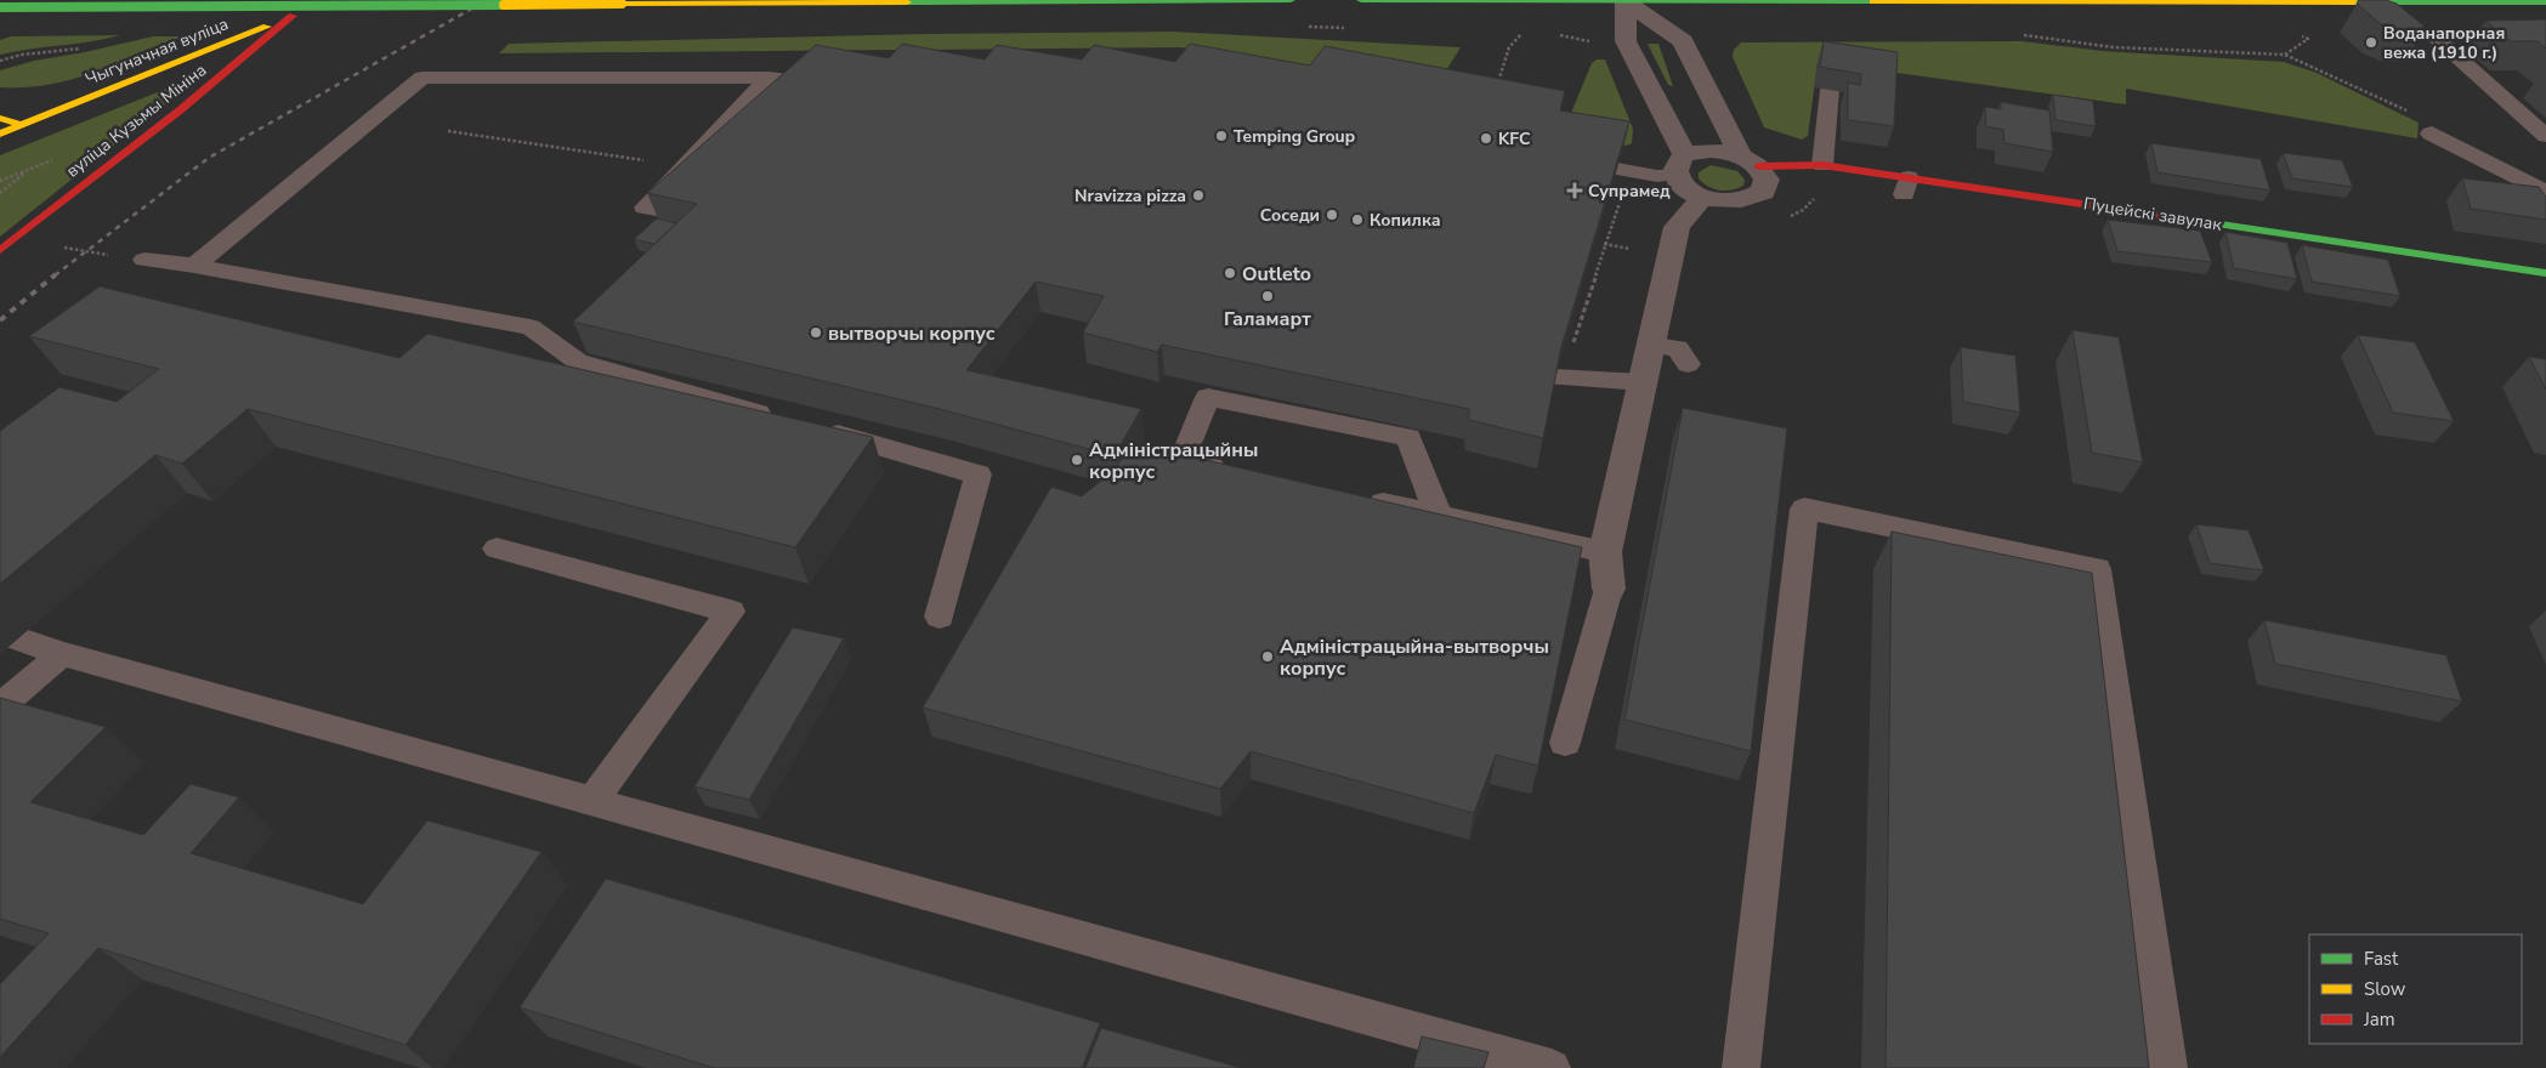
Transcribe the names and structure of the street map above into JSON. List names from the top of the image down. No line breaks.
{"streets":{"main road":["Чыгуначная вуліца","вуліца Кузьмы Мініна","Пуцейскі завулак"]},"crossings":[["Чыгуначная вуліца","вуліца Кузьмы Мініна"]],"places":{"other":["Воданапорная вежа (1910 г.)","Temping Group","KFC","Nravizza pizza","Соседи","Копилка","Outleto","Галамарт","вытворчы корпус","Адміністрацыйны корпус","Адміністрацыйна-вытворчы корпус"],"health":["Супрамед"]},"legend":["Fast","Slow","Jam"]}
